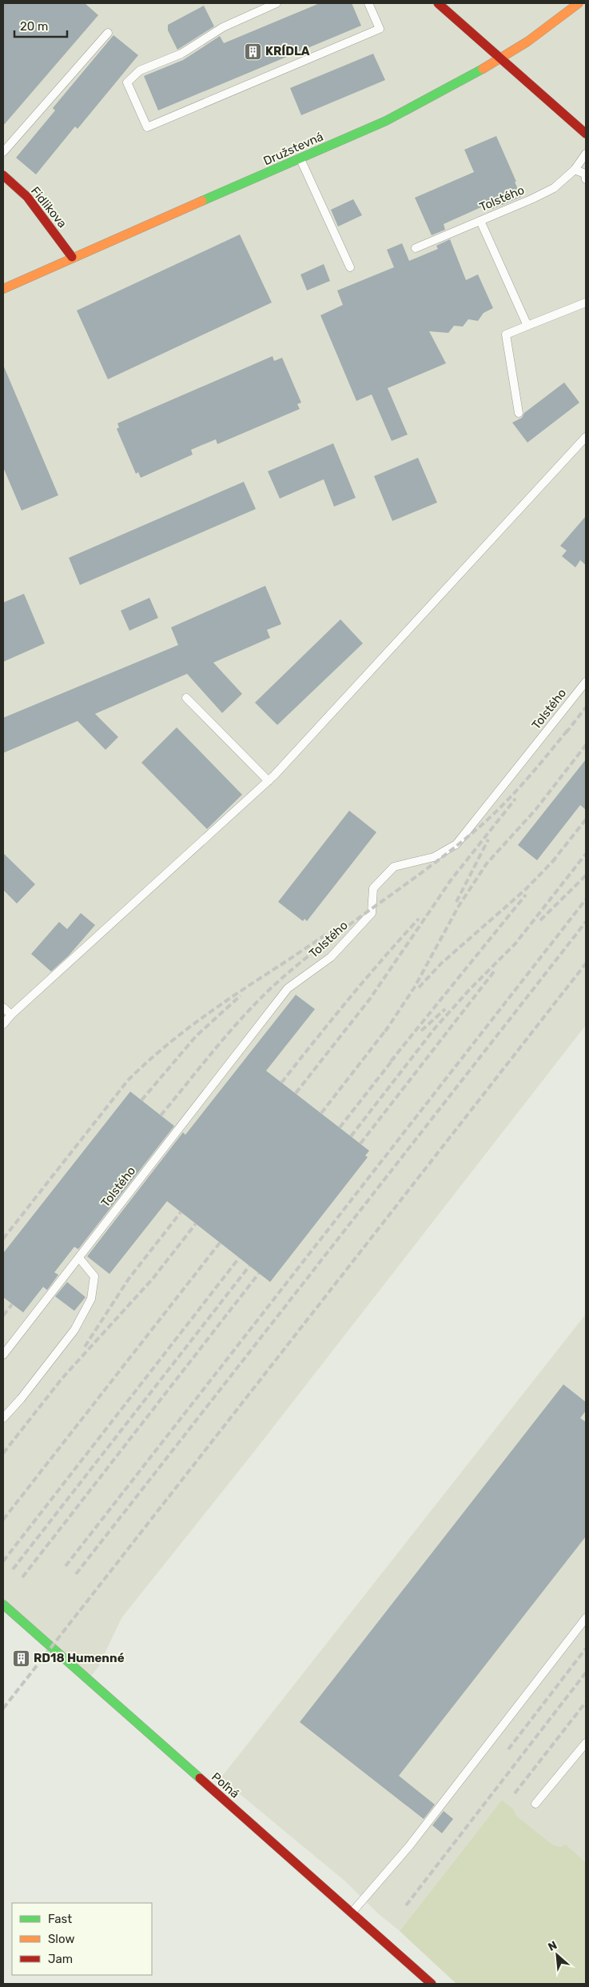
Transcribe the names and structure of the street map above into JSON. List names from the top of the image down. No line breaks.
{"streets":{"street":["Družstevná","Fidlikova","Poľná"],"lane":["Tolstého"]},"crossings":[["Družstevná","Fidlikova"]],"places":{"building":["KRÍDLA","RD18 Humenné"]},"legend":["Fast","Slow","Jam"],"scale_bar":"20 m","north":"top left"}
